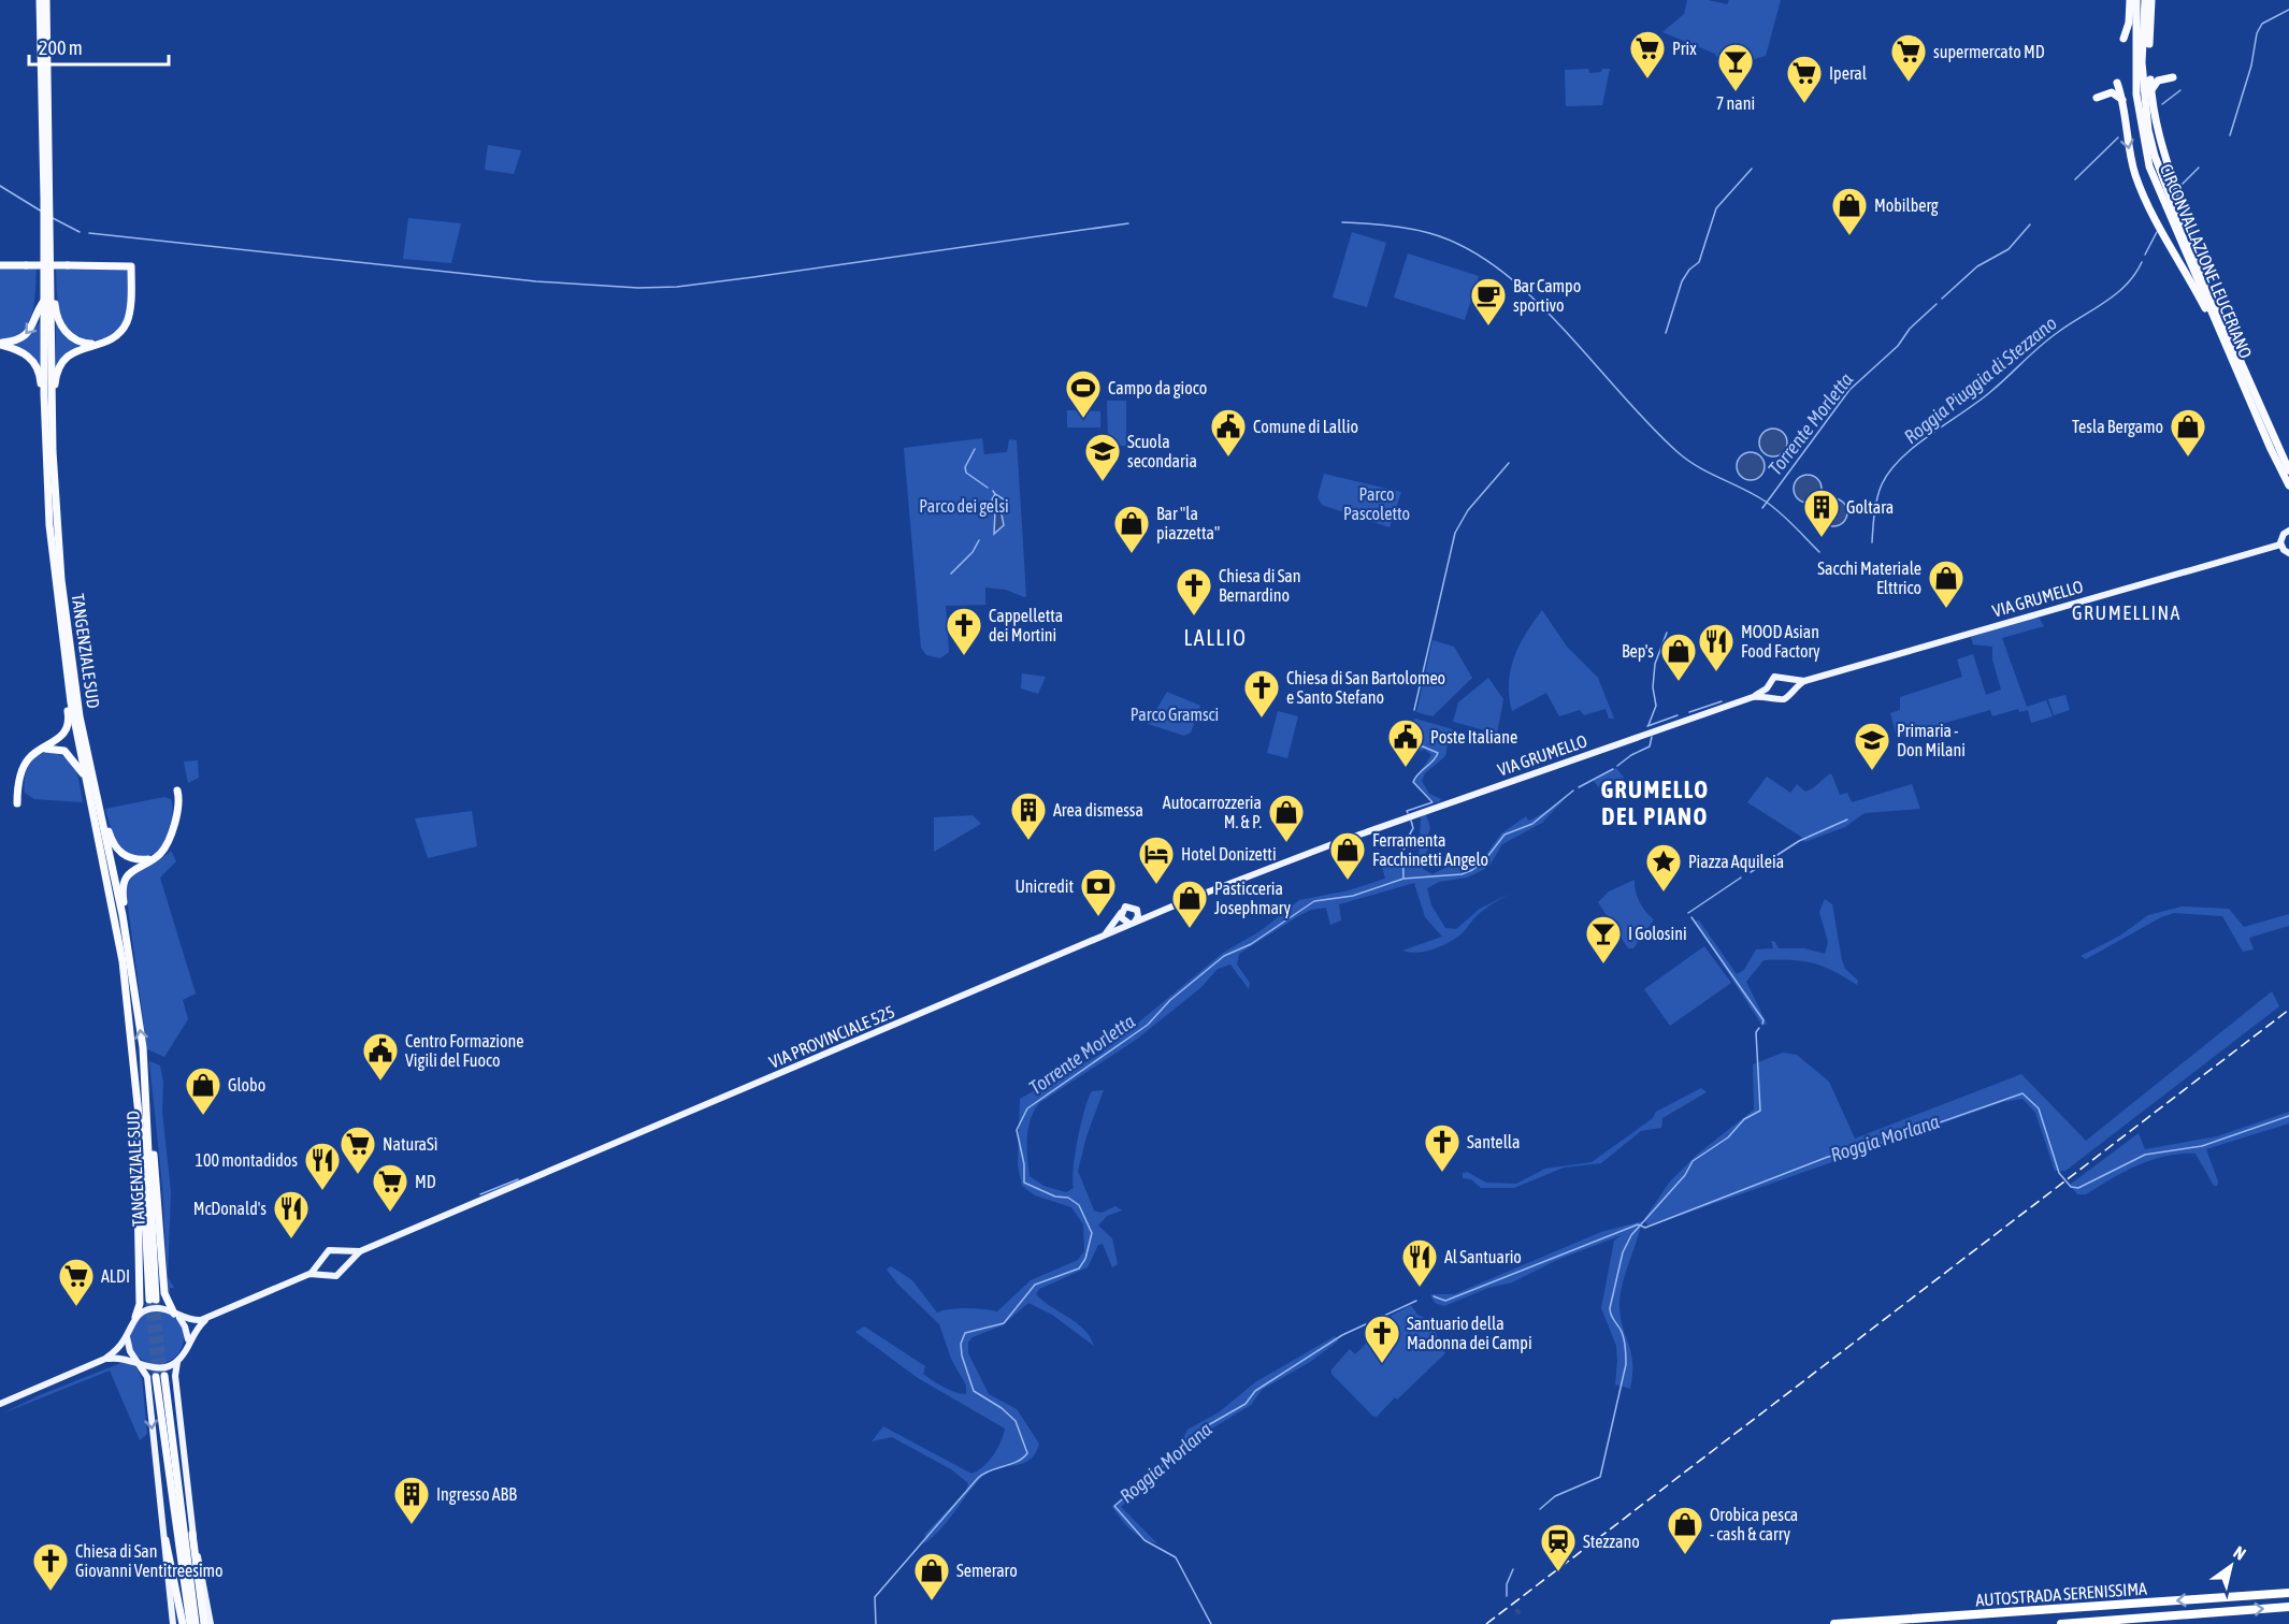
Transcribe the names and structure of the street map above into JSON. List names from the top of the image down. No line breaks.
{"streets":{"highway":["CIRCONVALLAZIONE LEUCERIANO","TANGENZIALE SUD","AUTOSTRADA SERENISSIMA"],"main road":["VIA GRUMELLO","VIA PROVINCIALE 525"]},"crossings":[["VIA GRUMELLO","VIA PROVINCIALE 525"]],"districts":["GRUMELLINA","LALLIO","GRUMELLO DEL PIANO"],"water":["Roggia Piuggia di Stezzano","Torrente Morletta","Roggia Morlana"],"parks":["Parco Pascoletto","Parco dei gelsi","Parco Gramsci"],"places":{"supermarket":["Prix","supermercato MD","Iperal","NaturaSì","MD","ALDI"],"bar":["7 nani","I Golosini"],"shop":["Mobilberg","Tesla Bergamo","Bar \"la piazzetta\"","Sacchi Materiale Elttrico","Bep's","Autocarrozzeria M. & P.","Ferramenta Facchinetti Angelo","Pasticceria Josephmary","Globo","Orobica pesca - cash & carry","Semeraro"],"cafe":["Bar Campo sportivo"],"sports":["Campo da gioco"],"public building":["Comune di Lallio","Poste Italiane","Centro Formazione Vigili del Fuoco"],"school or university":["Scuola secondaria","Primaria - Don Milani"],"building":["Goltara","Area dismessa","Ingresso ABB"],"church":["Chiesa di San Bernardino","Cappelletta dei Mortini","Chiesa di San Bartolomeo e Santo Stefano","Santella","Santuario della Madonna dei Campi","Chiesa di San Giovanni Ventitreesimo"],"restaurant":["MOOD Asian Food Factory","100 montadidos","McDonald's","Al Santuario"],"hotel":["Hotel Donizetti"],"place":["Piazza Aquileia"],"bank":["Unicredit"],"station":["Stezzano"]},"scale_bar":"200 m","north":"top right"}
